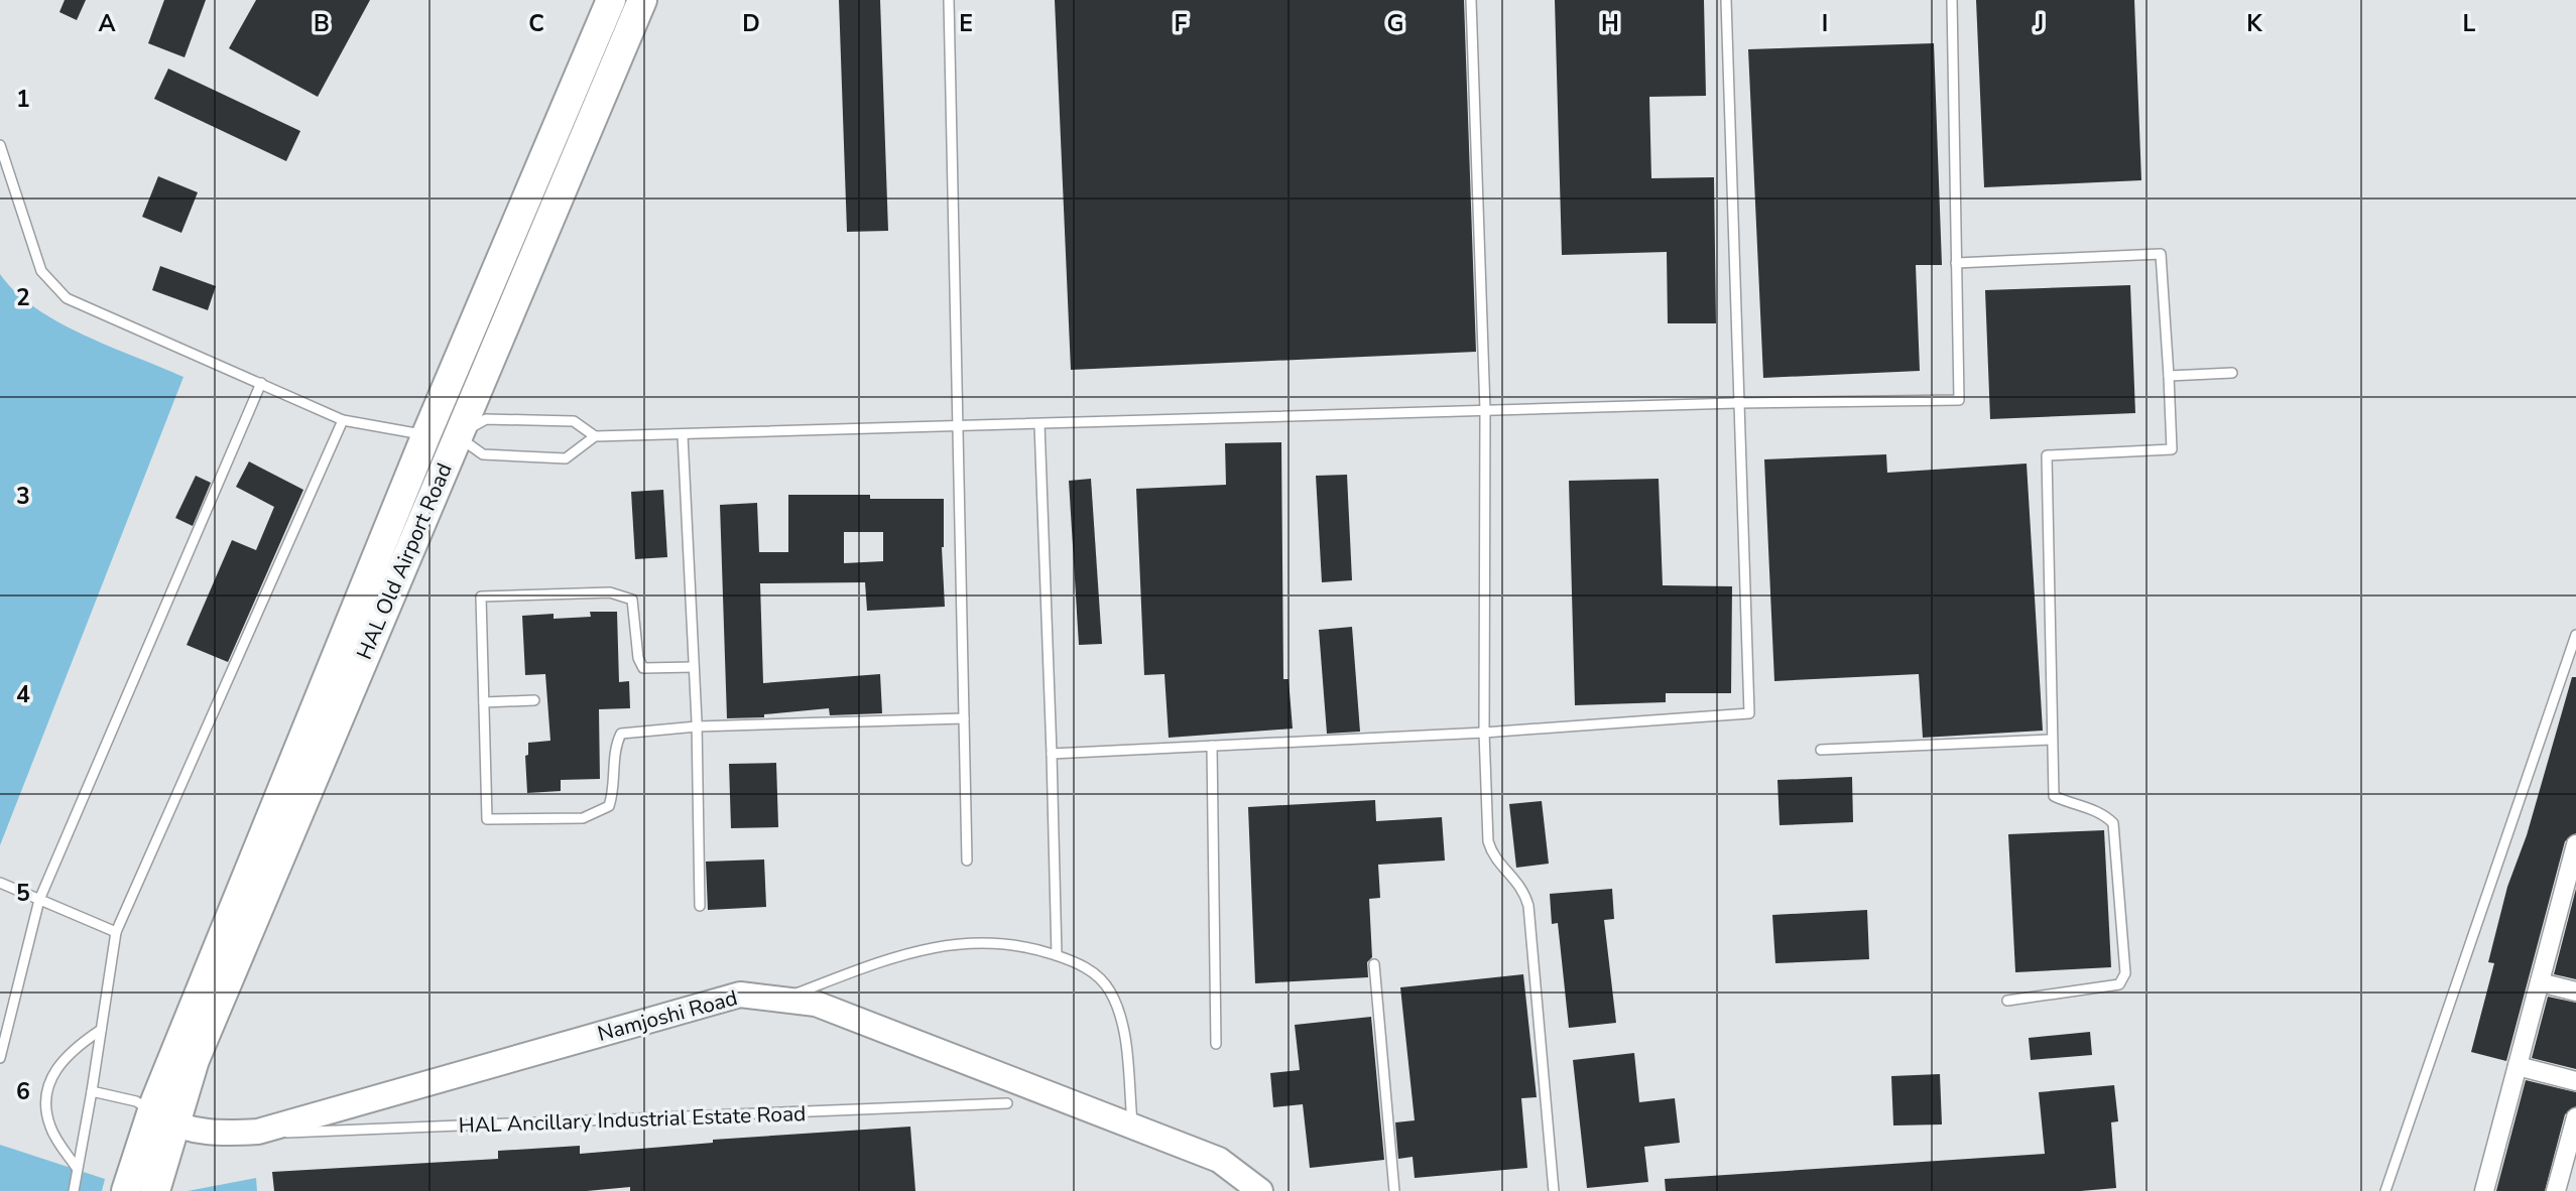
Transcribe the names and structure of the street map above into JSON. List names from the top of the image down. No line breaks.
{"streets":{"main road":["HAL Old Airport Road","Namjoshi Road"],"lane":["HAL Ancillary Industrial Estate Road"]},"crossings":[["HAL Old Airport Road","Namjoshi Road"],["Namjoshi Road","HAL Ancillary Industrial Estate Road"]],"grid":{"columns":["A","B","C","D","E","F","G","H","I","J","K","L"],"rows":["1","2","3","4","5","6"]}}
